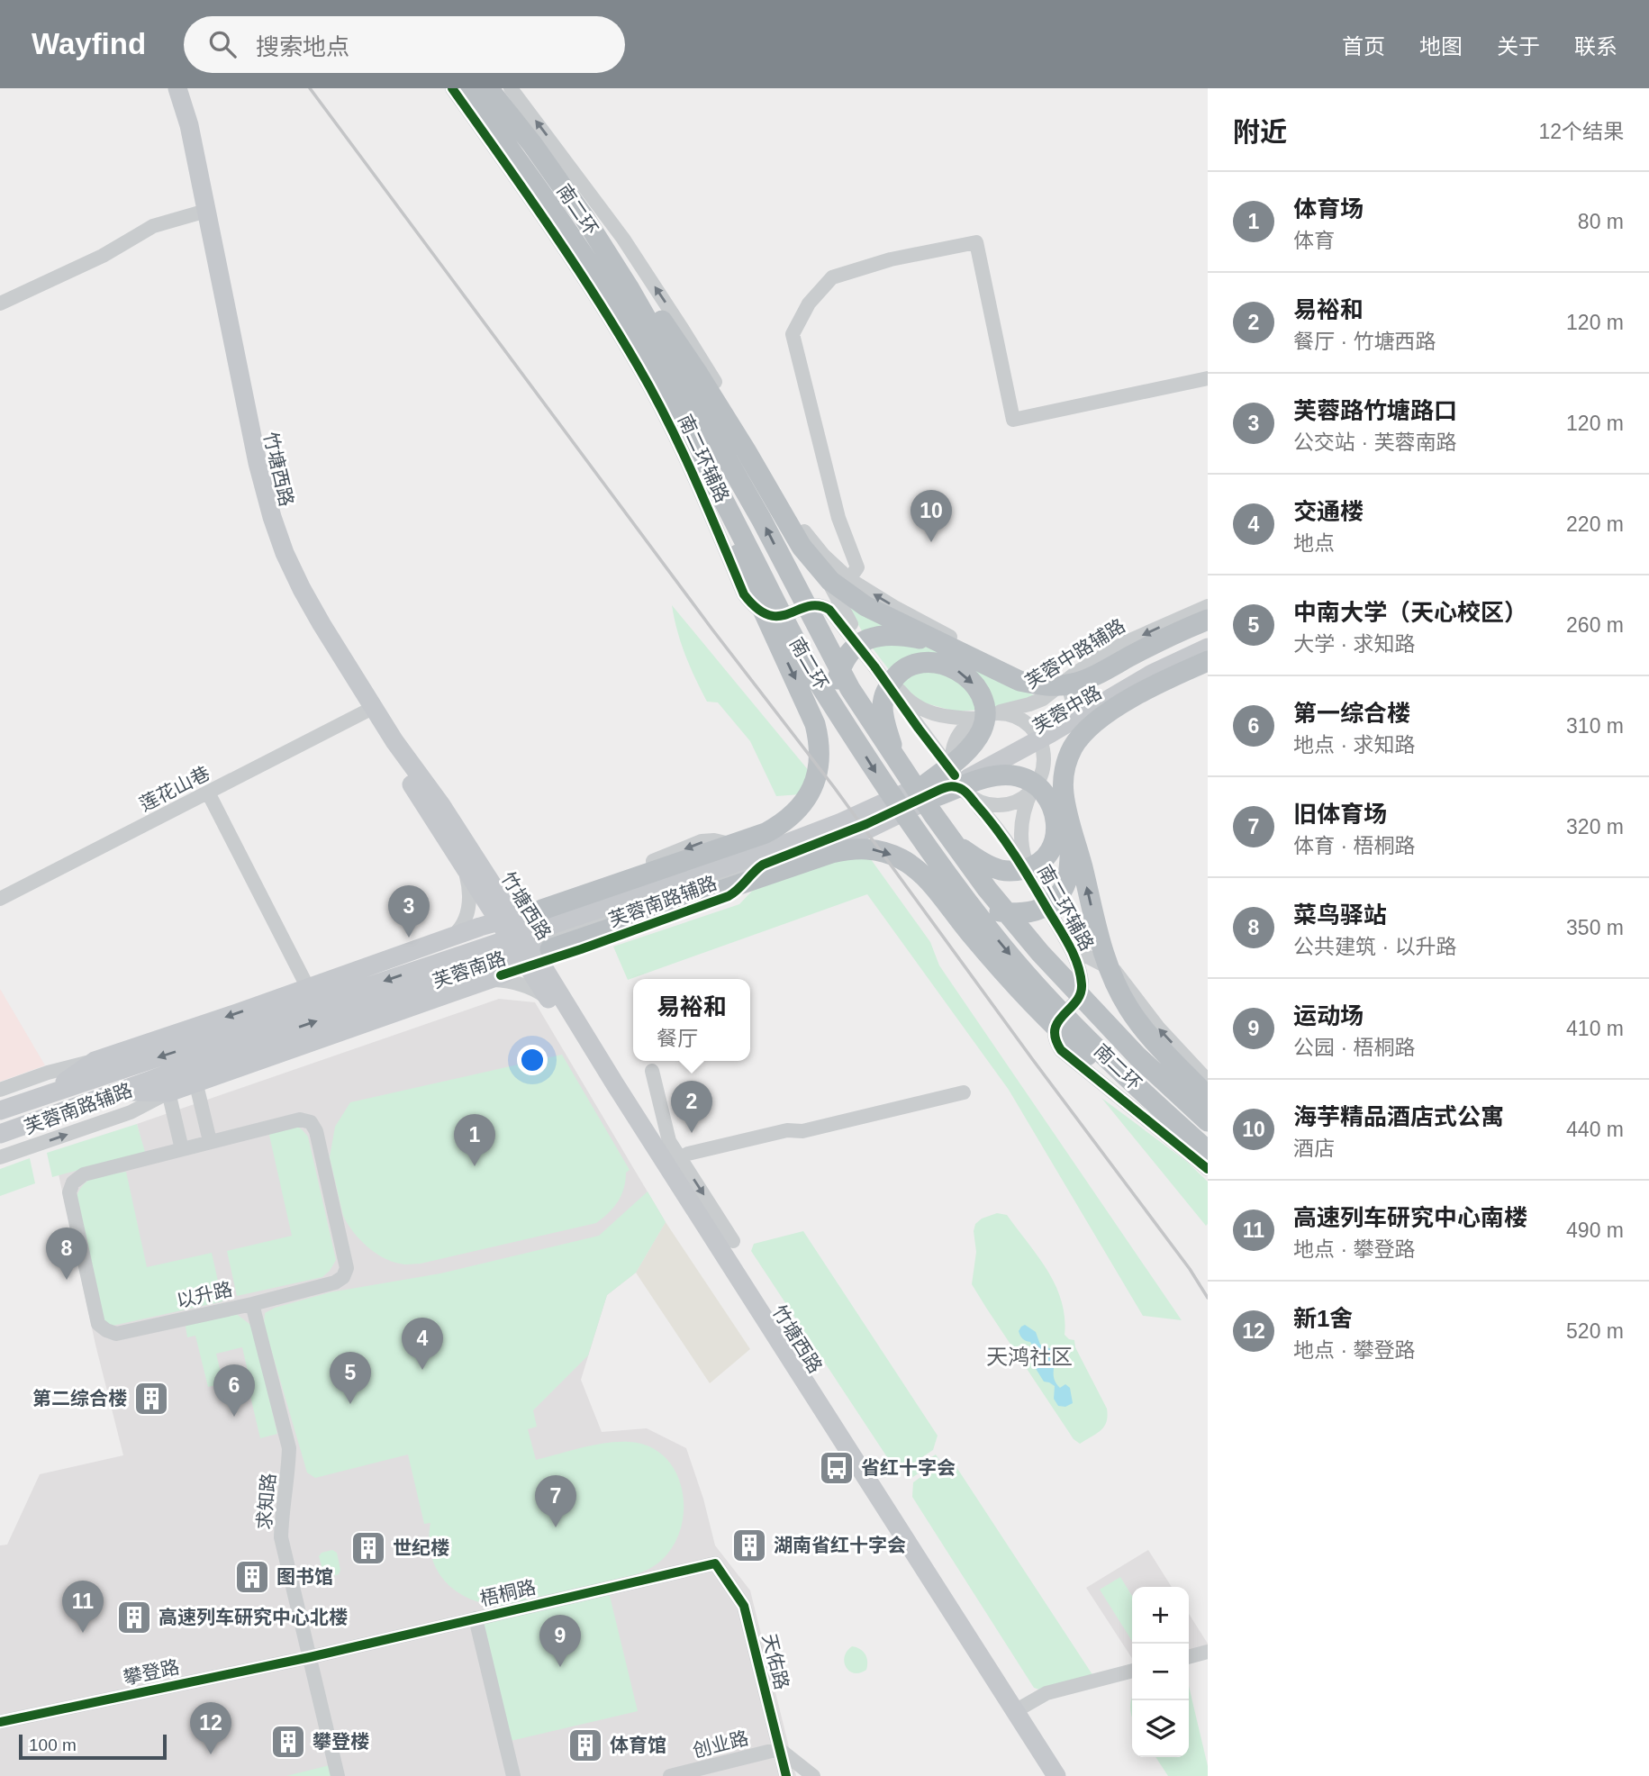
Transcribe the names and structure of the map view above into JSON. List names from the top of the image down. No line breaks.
{"streets":{"highway":["南二环"],"main road":["竹塘西路","芙蓉中路","芙蓉南路"],"street":["南二环辅路","芙蓉中路辅路","莲花山巷","芙蓉南路辅路","以升路","求知路","梧桐路","天佑路","攀登路","创业路"]},"crossings":[["南二环辅路","芙蓉中路辅路"],["南二环辅路","芙蓉南路辅路"],["竹塘西路","莲花山巷"],["竹塘西路","芙蓉南路辅路"],["芙蓉中路辅路","芙蓉南路辅路"],["芙蓉中路","芙蓉南路辅路"],["芙蓉中路","芙蓉南路"],["芙蓉南路辅路","芙蓉南路"],["以升路","求知路"],["求知路","梧桐路"],["求知路","攀登路"],["梧桐路","天佑路"],["梧桐路","攀登路"],["天佑路","创业路"]],"districts":["天鸿社区"],"places":{"building":["第二综合楼","湖南省红十字会","世纪楼","图书馆","高速列车研究中心北楼","攀登楼","体育馆"],"bus stop":["省红十字会"]},"scale_bar":"100 m","page":{"header":"Wayfind","search":"搜索地点","nav":["首页","地图","关于","联系"],"heading":["附近","12个结果"],"list":[{"mark":"1","name":"体育场","note":"体育","value":"80 m"},{"mark":"2","name":"易裕和","note":"餐厅 · 竹塘西路","value":"120 m"},{"mark":"3","name":"芙蓉路竹塘路口","note":"公交站 · 芙蓉南路","value":"120 m"},{"mark":"4","name":"交通楼","note":"地点","value":"220 m"},{"mark":"5","name":"中南大学（天心校区）","note":"大学 · 求知路","value":"260 m"},{"mark":"6","name":"第一综合楼","note":"地点 · 求知路","value":"310 m"},{"mark":"7","name":"旧体育场","note":"体育 · 梧桐路","value":"320 m"},{"mark":"8","name":"菜鸟驿站","note":"公共建筑 · 以升路","value":"350 m"},{"mark":"9","name":"运动场","note":"公园 · 梧桐路","value":"410 m"},{"mark":"10","name":"海芋精品酒店式公寓","note":"酒店","value":"440 m"},{"mark":"11","name":"高速列车研究中心南楼","note":"地点 · 攀登路","value":"490 m"},{"mark":"12","name":"新1舍","note":"地点 · 攀登路","value":"520 m"}],"pins":["10","3","2","1","8","4","5","6","7","11","9","12"],"popup":["易裕和","餐厅"],"map_buttons":["+","−"],"scale":"100 m"}}
